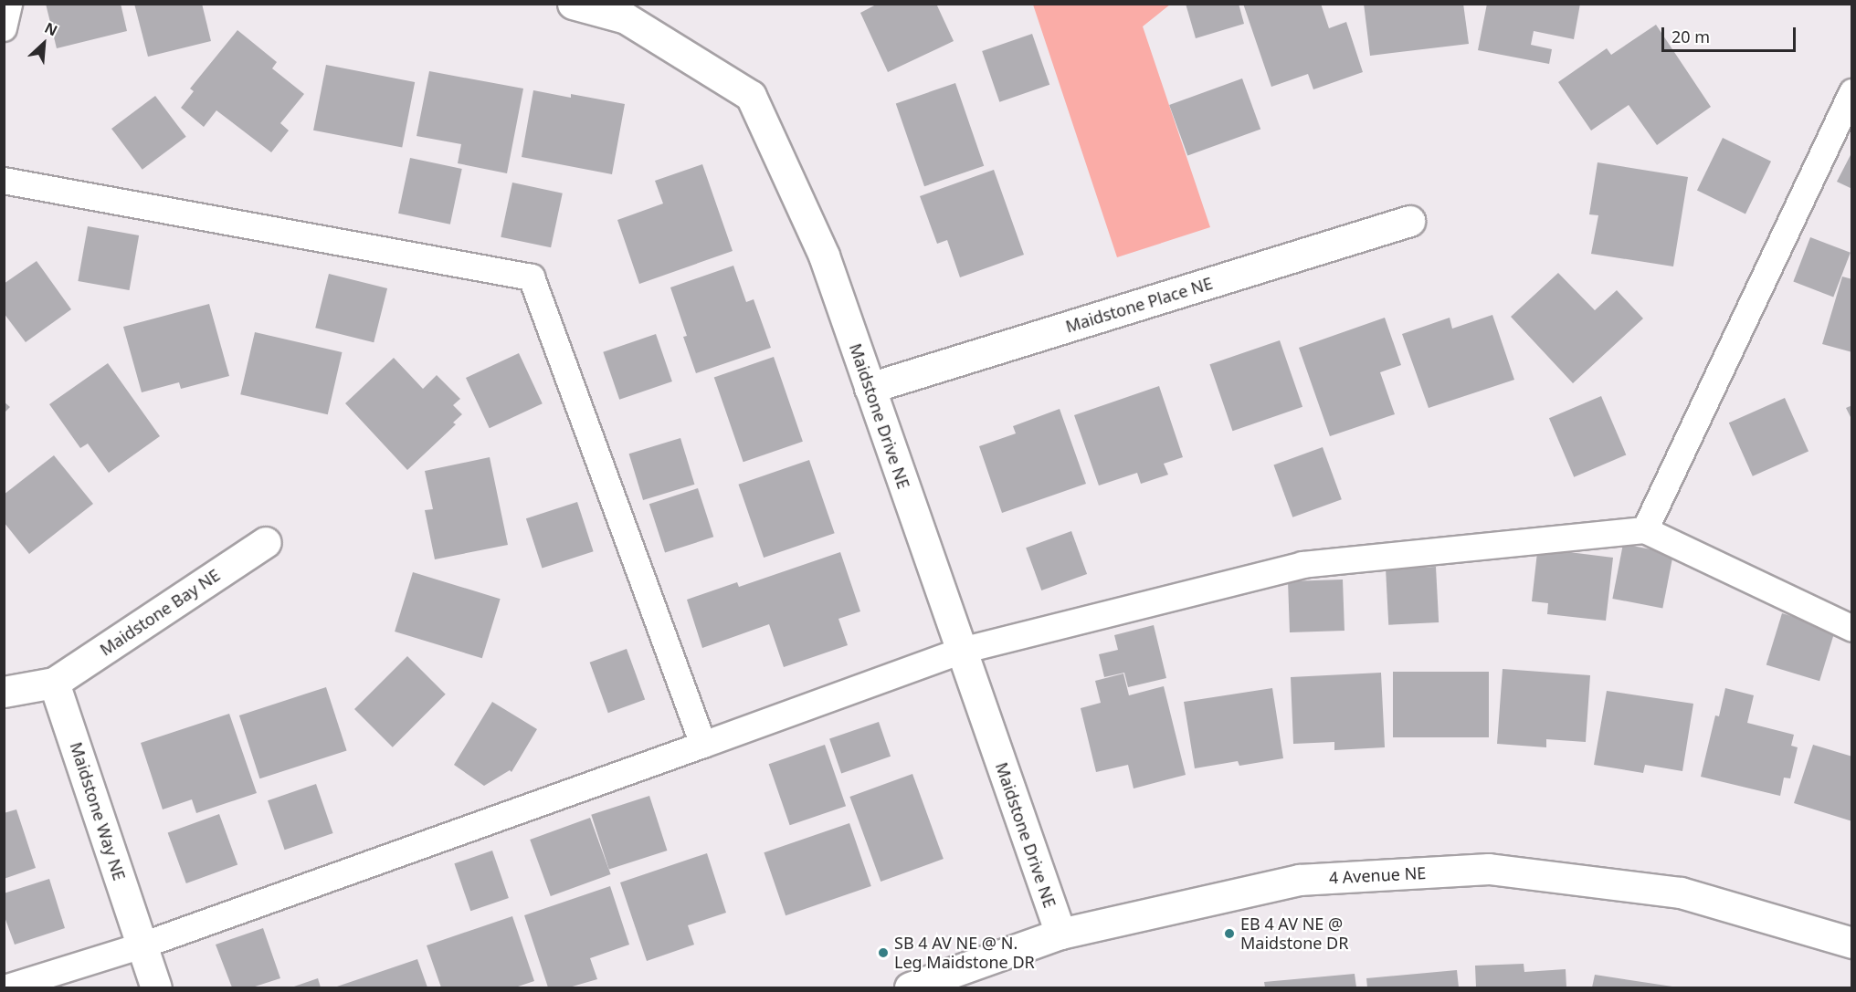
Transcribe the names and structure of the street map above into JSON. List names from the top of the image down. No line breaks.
{"streets":{"street":["Maidstone Place NE","Maidstone Drive NE","Maidstone Bay NE","Maidstone Way NE","4 Avenue NE"]},"crossings":[["Maidstone Place NE","Maidstone Drive NE"],["Maidstone Drive NE","4 Avenue NE"],["Maidstone Bay NE","Maidstone Way NE"]],"places":["EB 4 AV NE @ Maidstone DR","SB 4 AV NE @ N. Leg Maidstone DR"],"scale_bar":"20 m","north":"top right"}
